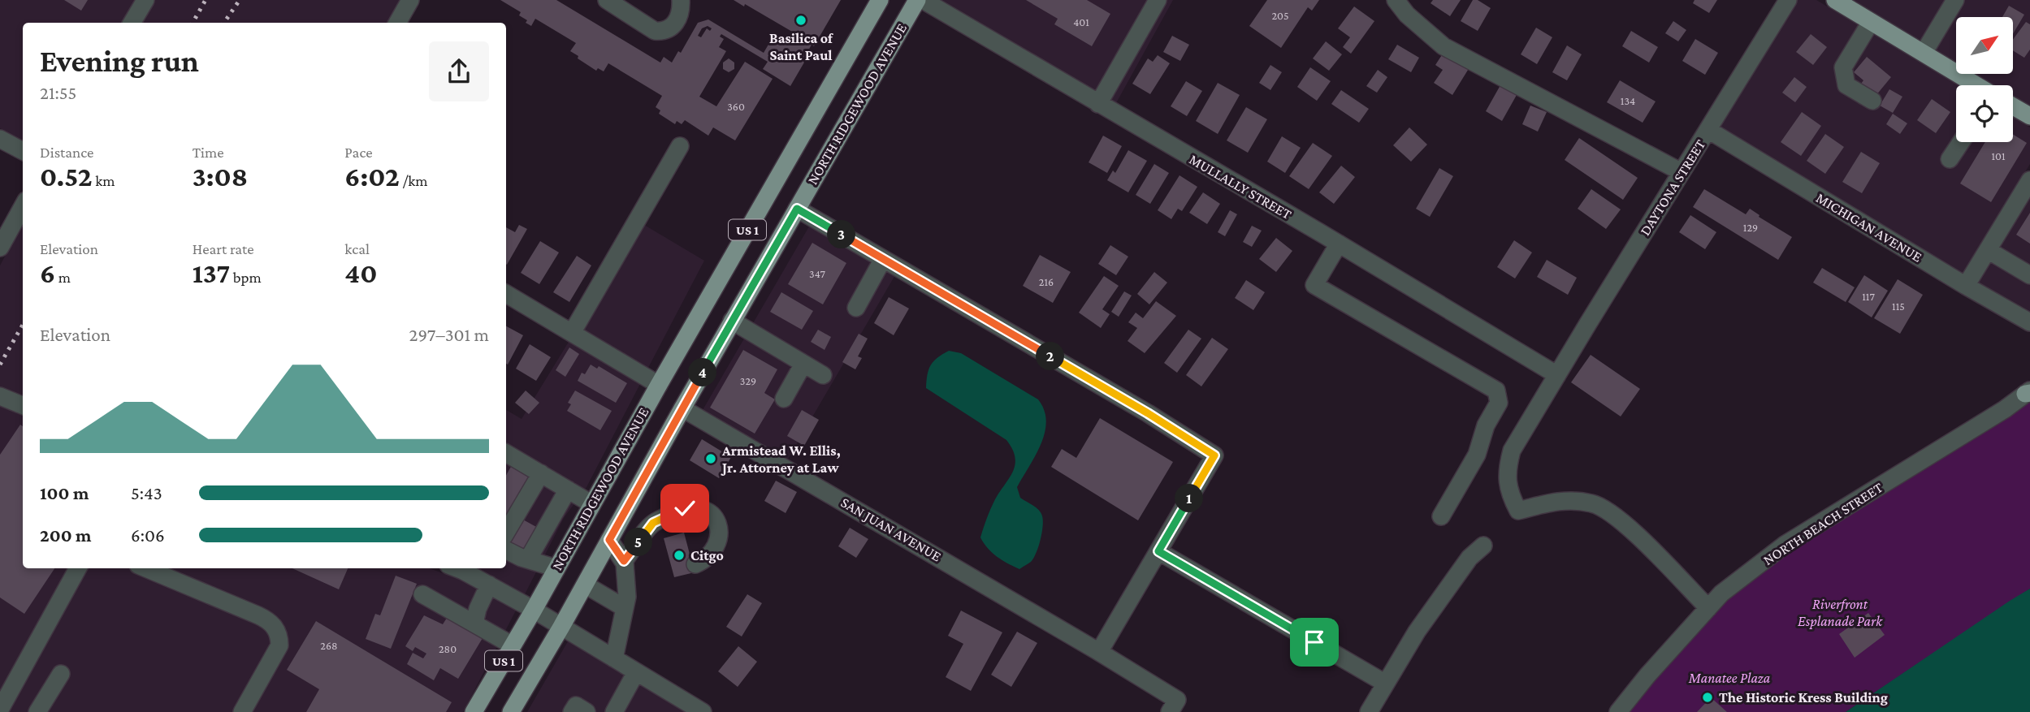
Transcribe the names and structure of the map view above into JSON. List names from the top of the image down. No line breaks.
{"streets":{"main road":["NORTH RIDGEWOOD AVENUE","US 1"],"street":["MULLALLY STREET","DAYTONA STREET","MICHIGAN AVENUE","NORTH BEACH STREET","SAN JUAN AVENUE"]},"crossings":[["NORTH RIDGEWOOD AVENUE","SAN JUAN AVENUE"],["MULLALLY STREET","DAYTONA STREET"],["DAYTONA STREET","MICHIGAN AVENUE"],["DAYTONA STREET","NORTH BEACH STREET"]],"parks":["Riverfront Esplanade Park","Manatee Plaza"],"places":["Basilica of Saint Paul","Armistead W. Ellis, Jr. Attorney at Law","Citgo","The Historic Kress Building"],"house_numbers":["205","401","134","360","101","129","347","216","117","115","329","268","280"],"north":"top right","page":{"heading":["Evening run","21:55"],"stats":[["Distance","0.52 km"],["Time","3:08"],["Pace","6:02 /km"],["Elevation","6 m"],["Heart rate","137 bpm"],["kcal","40"]],"pins":["3","2","4","1","5"],"chart":["Elevation","297–301 m"],"list":[{"name":"100 m","note":"5:43"},{"name":"200 m","note":"6:06"}]}}
